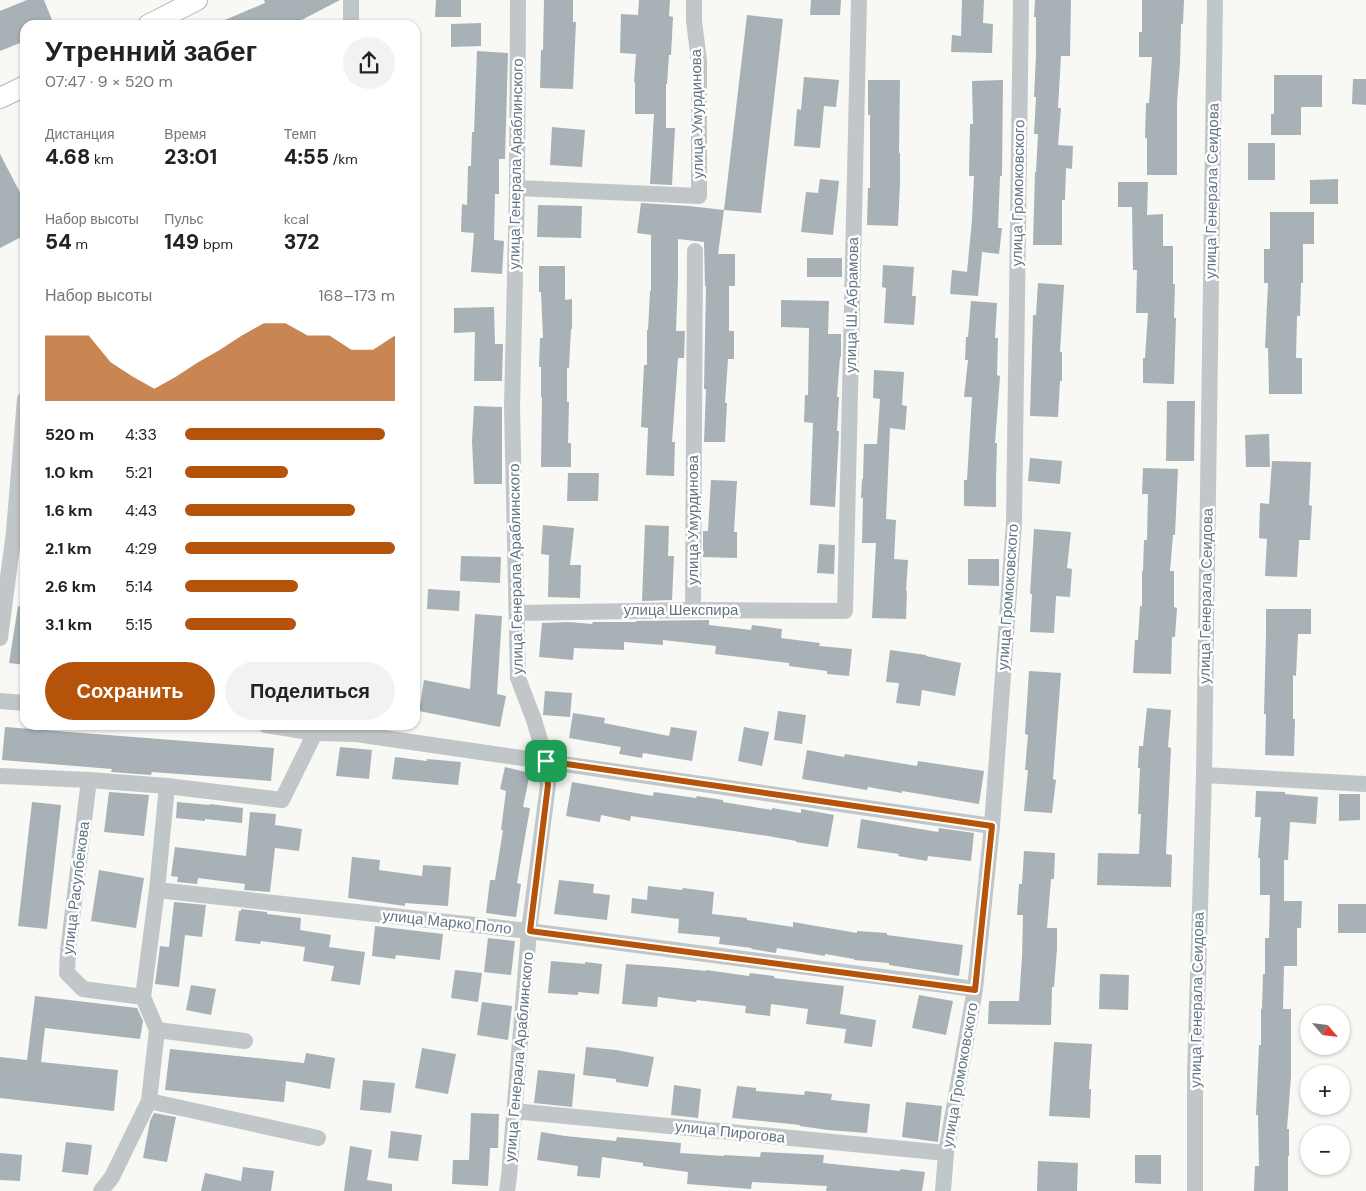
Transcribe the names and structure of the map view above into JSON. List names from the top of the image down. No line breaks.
{"streets":{"street":["улица Умурдинова","улица Генерала Араблинского","улица Генерала Сеидова","улица Громоковского","улица Ш. Абрамова","улица Шекспира","улица Расулбекова","улица Марко Поло","улица Пирогова"]},"crossings":[["улица Умурдинова","улица Генерала Араблинского"],["улица Умурдинова","улица Шекспира"],["улица Генерала Араблинского","улица Шекспира"],["улица Генерала Араблинского","улица Марко Поло"],["улица Генерала Араблинского","улица Пирогова"],["улица Громоковского","улица Марко Поло"],["улица Громоковского","улица Пирогова"],["улица Ш. Абрамова","улица Шекспира"]],"north":"bottom right","page":{"heading":["Утренний забег","07:47 · 9 × 520 m"],"stats":[["Дистанция","4.68 km"],["Время","23:01"],["Темп","4:55 /km"],["Набор высоты","54 m"],["Пульс","149 bpm"],["kcal","372"]],"chart":["Набор высоты","168–173 m"],"list":[{"name":"520 m","note":"4:33"},{"name":"1.0 km","note":"5:21"},{"name":"1.6 km","note":"4:43"},{"name":"2.1 km","note":"4:29"},{"name":"2.6 km","note":"5:14"},{"name":"3.1 km","note":"5:15"}],"buttons":["Сохранить","Поделиться"],"map_buttons":["+","−"]}}
